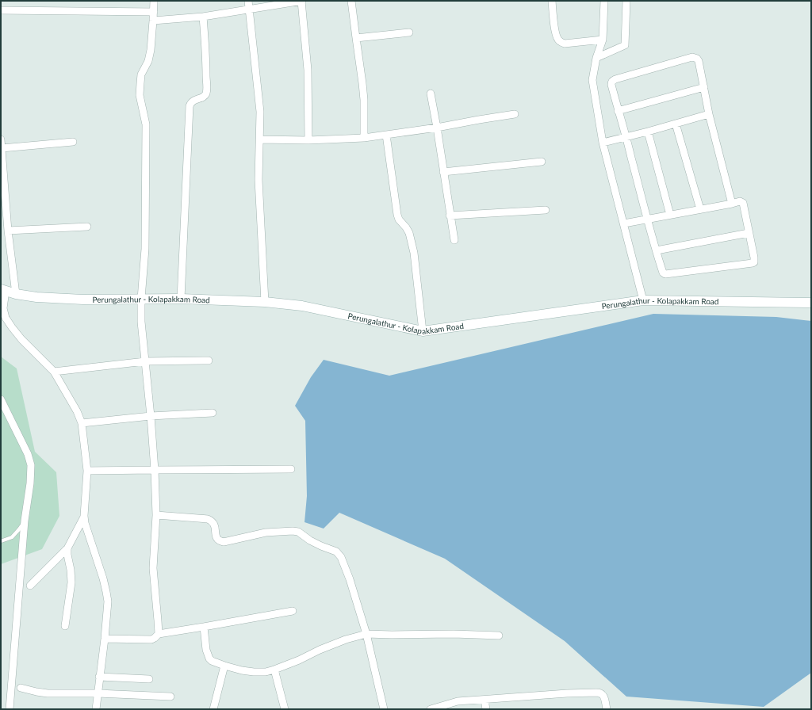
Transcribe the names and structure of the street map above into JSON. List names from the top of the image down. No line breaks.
{"streets":{"main road":["Perungalathur - Kolapakkam Road"]}}
